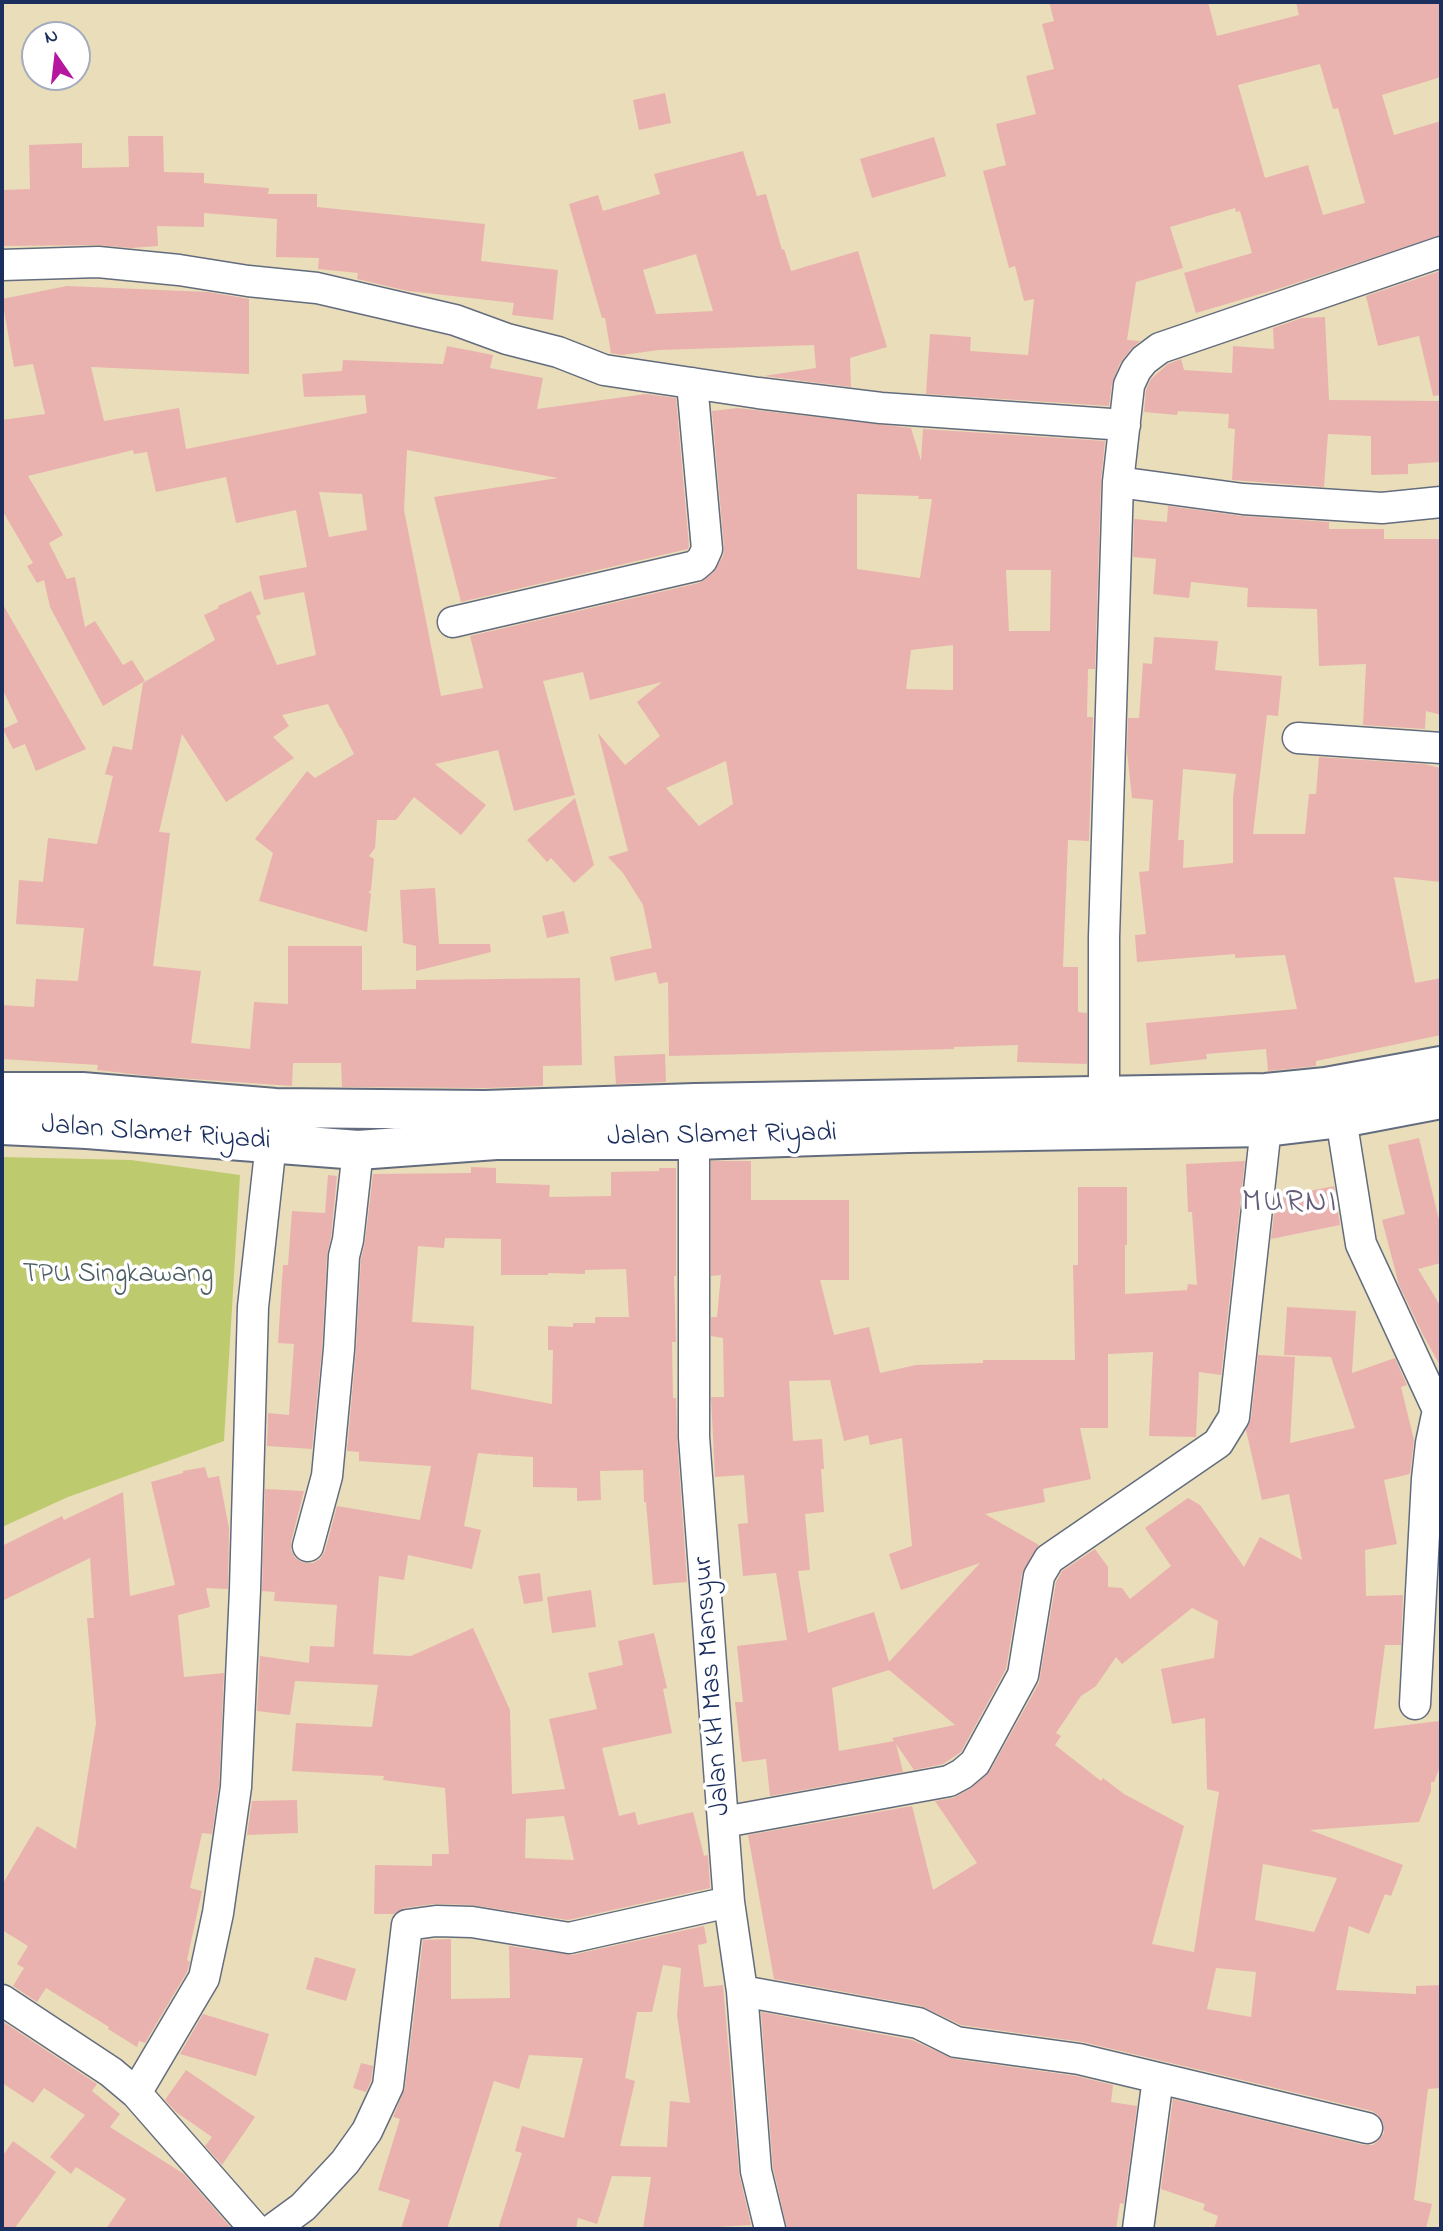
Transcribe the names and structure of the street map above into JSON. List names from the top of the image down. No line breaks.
{"streets":{"main road":["Jalan Slamet Riyadi"],"street":["Jalan KH Mas Mansyur"]},"crossings":[["Jalan Slamet Riyadi","Jalan KH Mas Mansyur"]],"districts":["MURNI"],"parks":["TPU Singkawang"],"north":"top"}
